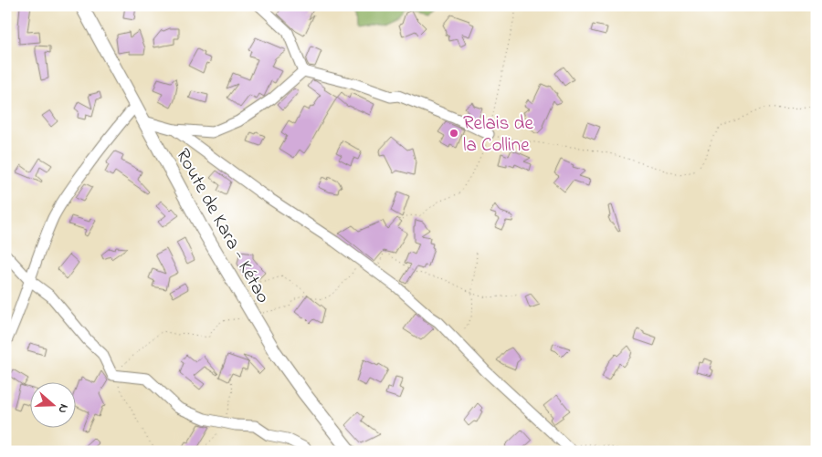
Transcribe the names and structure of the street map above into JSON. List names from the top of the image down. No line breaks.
{"streets":{"main road":["Route de Kara - Kétao"]},"places":["Relais de la Colline"],"north":"right"}
